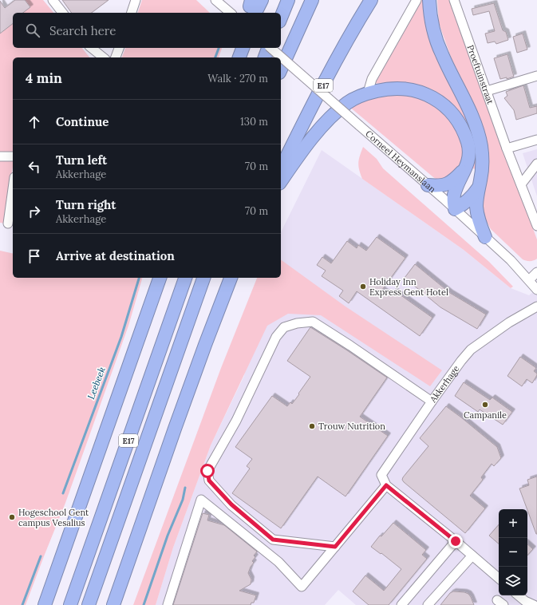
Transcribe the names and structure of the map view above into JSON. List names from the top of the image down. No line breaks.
{"streets":{"highway":["E17"],"street":["Proeftuinstraat","Corneel Heymanslaan","Akkerhage"]},"water":["Leebeek"],"places":["Holiday Inn Express Gent Hotel","Campanile","Trouw Nutrition","Hogeschool Gent campus Vesalius"],"page":{"search":"Search here","heading":["4 min","Walk · 270 m"],"list":[["Continue","130 m"],["Turn left","Akkerhage","70 m"],["Turn right","Akkerhage","70 m"],"Arrive at destination"],"map_buttons":["+","−"]}}
